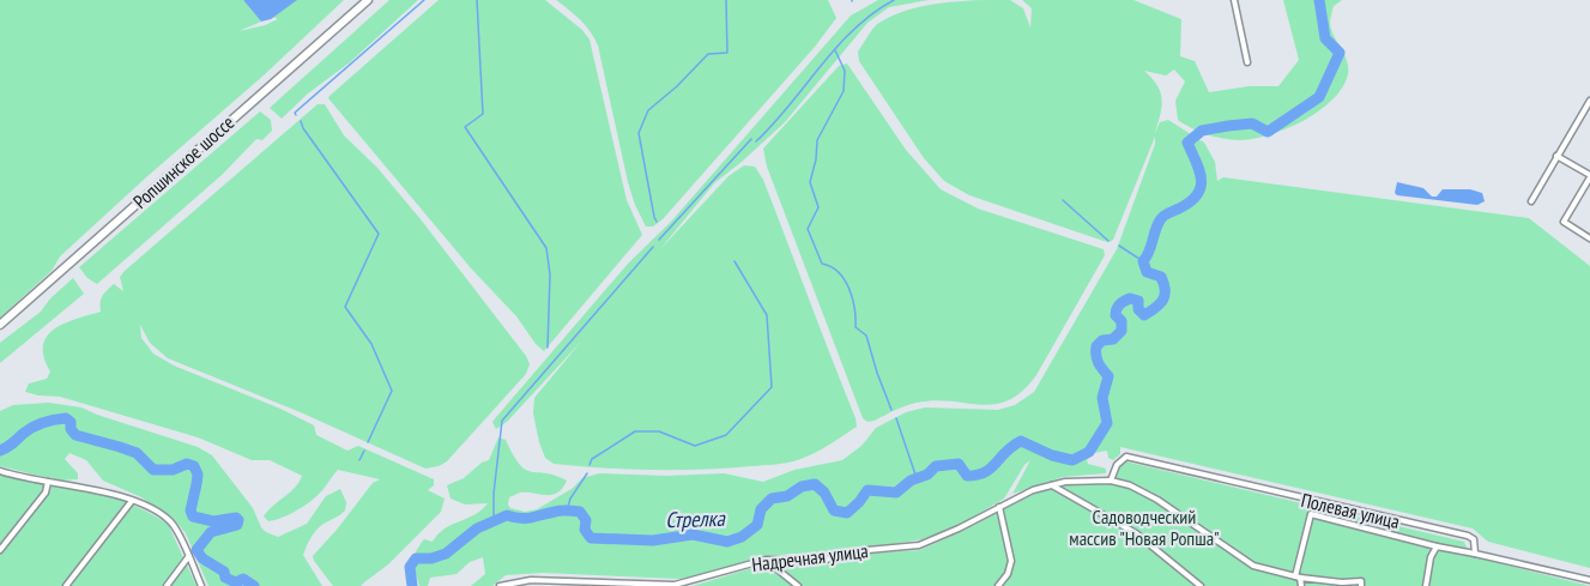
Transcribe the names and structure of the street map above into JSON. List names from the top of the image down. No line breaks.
{"streets":{"main road":["Ропшинское шоссе"],"street":["Полевая улица","Надречная улица"]},"crossings":[["Полевая улица","Надречная улица"]],"water":["Стрелка"],"parks":["Садоводческий массив \"Новая Ропша\""]}
